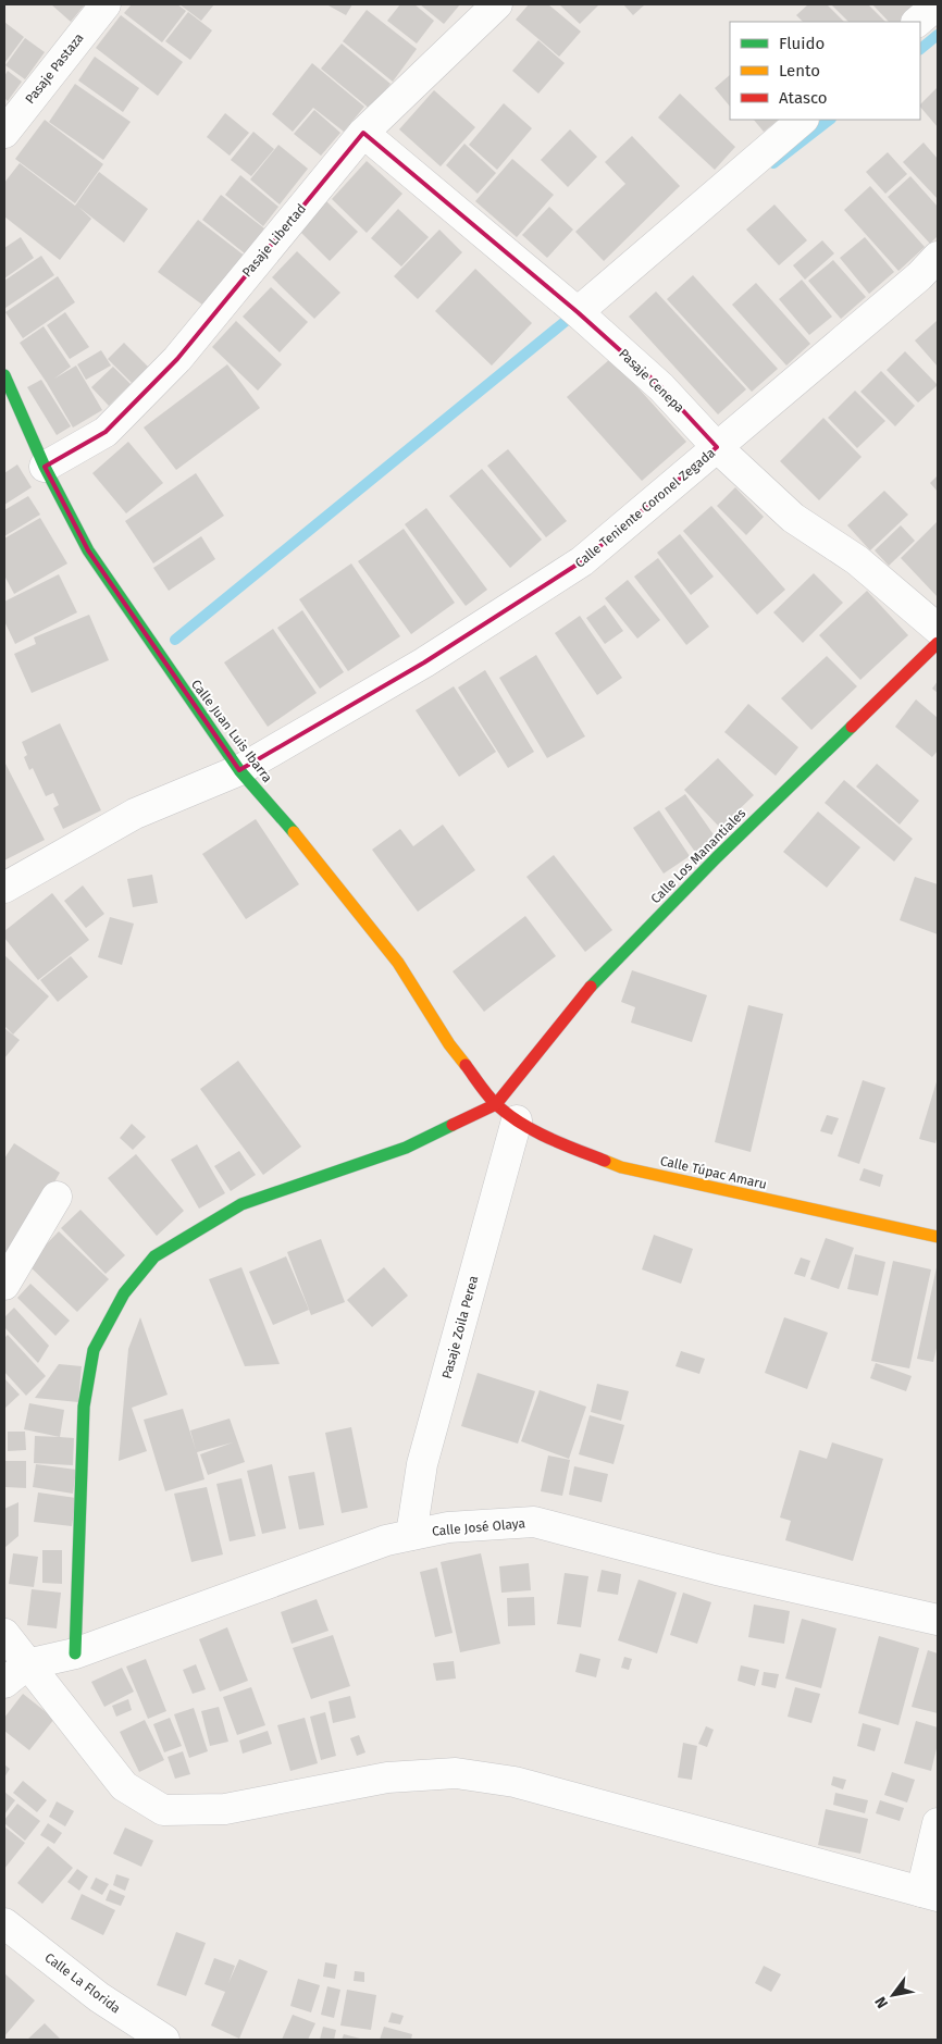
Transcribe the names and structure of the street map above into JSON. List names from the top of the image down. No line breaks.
{"streets":{"street":["Pasaje Pastaza","Pasaje Libertad","Pasaje Cenepa","Calle Teniente Coronel Zegada","Calle Juan Luis Ibarra","Calle Los Manantiales","Calle Túpac Amaru","Pasaje Zoila Perea","Calle José Olaya","Calle La Florida"]},"crossings":[["Pasaje Libertad","Pasaje Cenepa"],["Pasaje Libertad","Calle Juan Luis Ibarra"],["Pasaje Cenepa","Calle Teniente Coronel Zegada"],["Calle Teniente Coronel Zegada","Calle Juan Luis Ibarra"],["Calle Juan Luis Ibarra","Calle Los Manantiales"],["Calle Juan Luis Ibarra","Calle Túpac Amaru"],["Calle Juan Luis Ibarra","Pasaje Zoila Perea"],["Calle Los Manantiales","Calle Túpac Amaru"],["Calle Los Manantiales","Pasaje Zoila Perea"],["Calle Túpac Amaru","Pasaje Zoila Perea"],["Pasaje Zoila Perea","Calle José Olaya"]],"legend":["Fluido","Lento","Atasco"],"north":"bottom left"}
